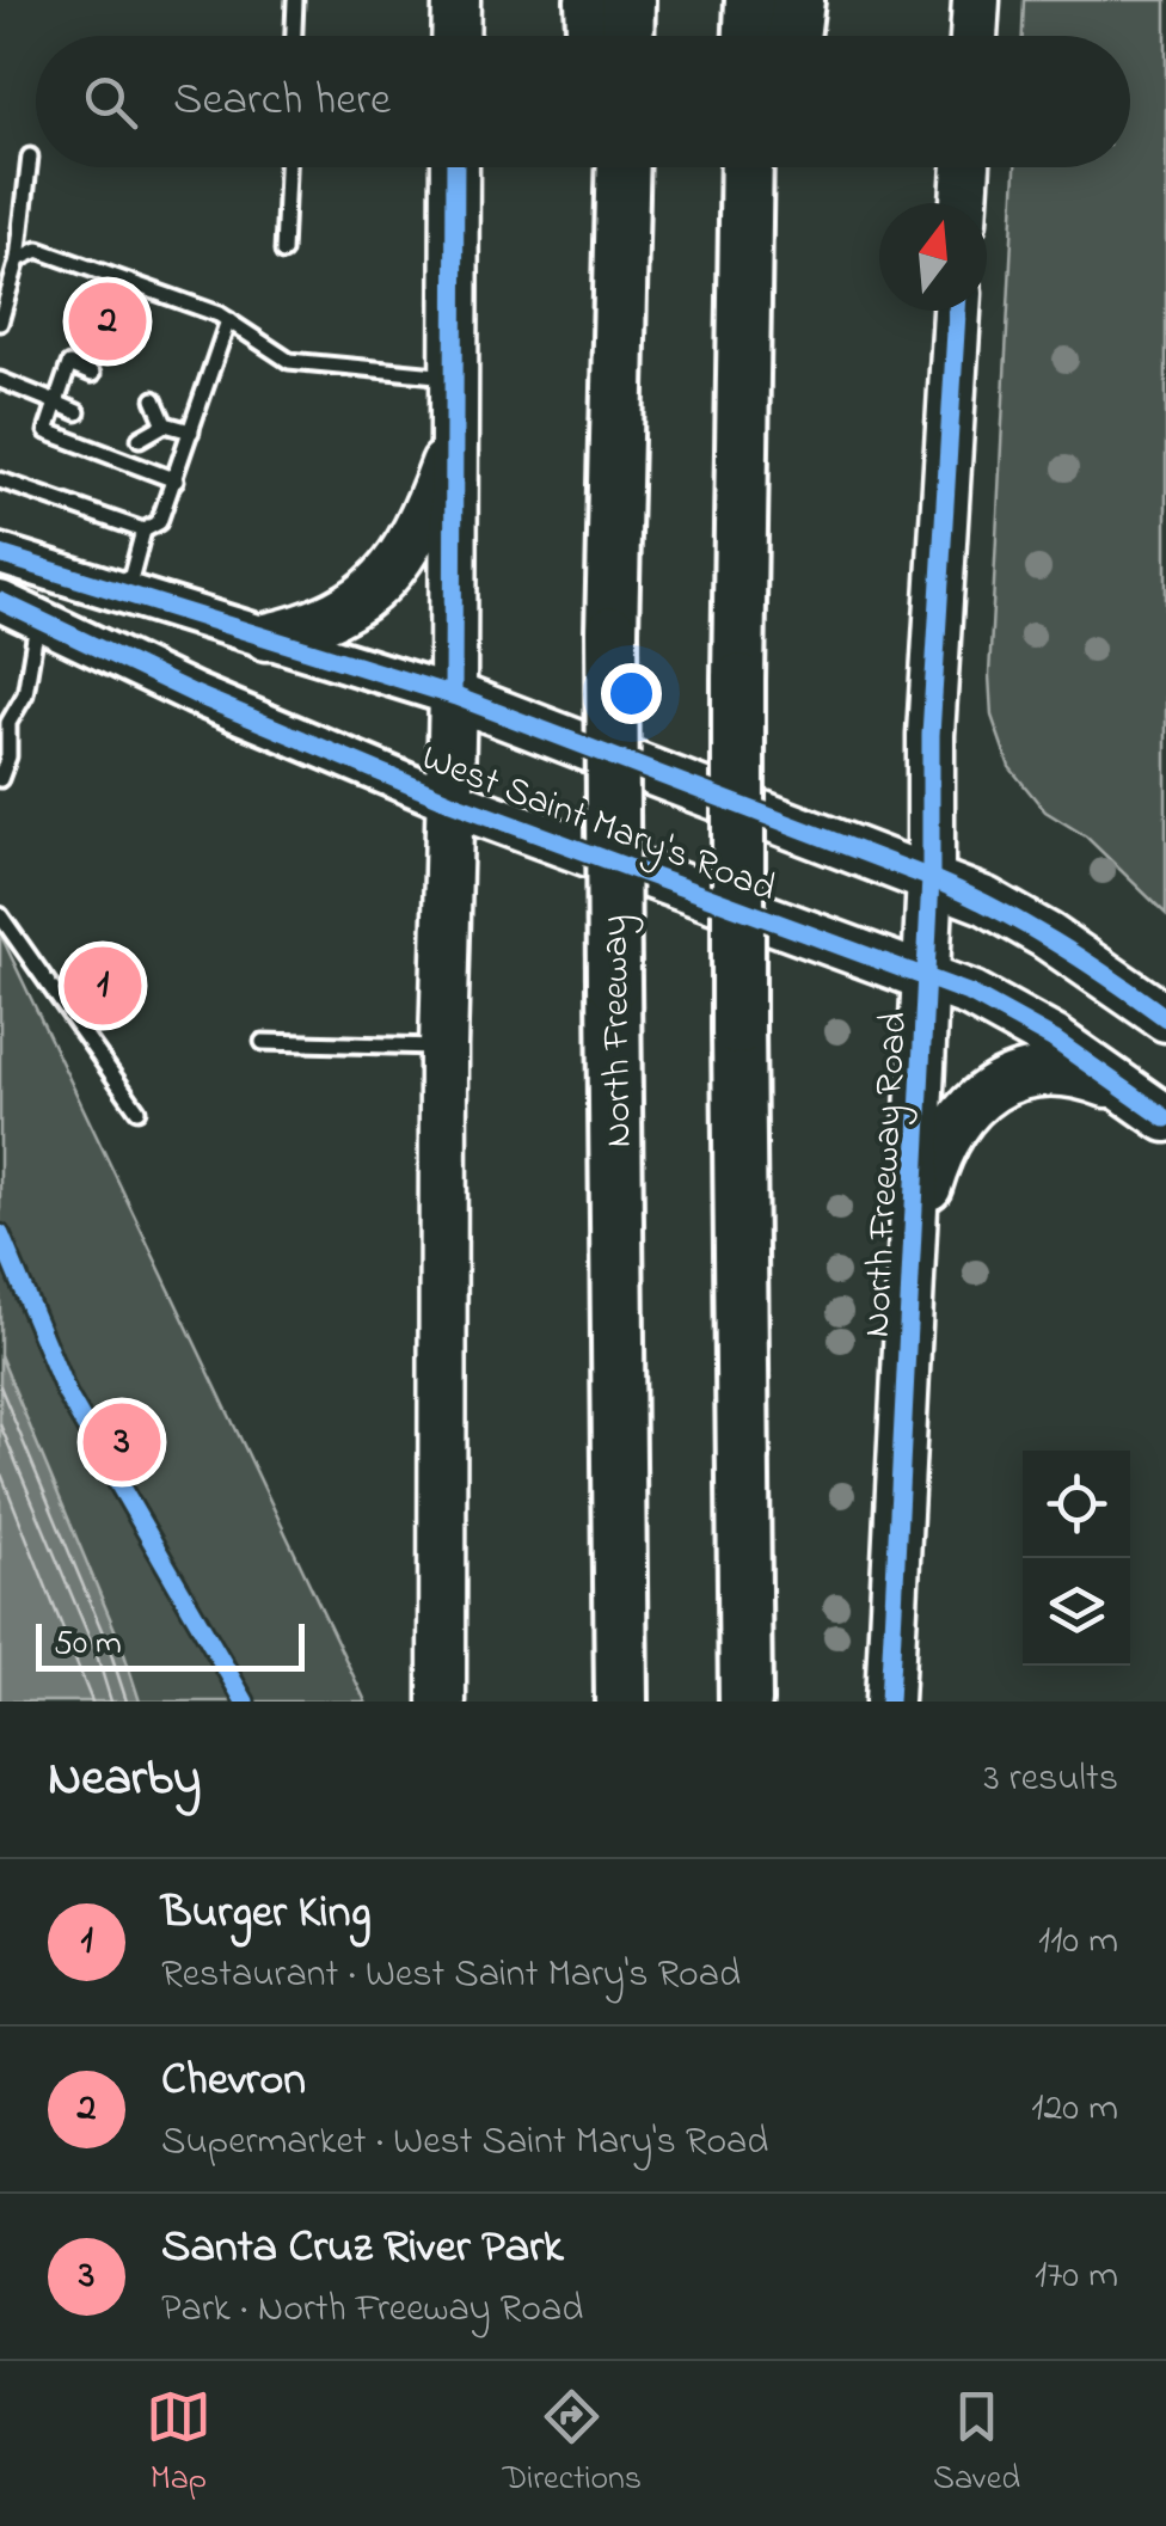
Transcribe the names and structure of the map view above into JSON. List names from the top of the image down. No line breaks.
{"streets":{"highway":["North Freeway"],"main road":["West Saint Mary's Road","North Freeway Road"]},"crossings":[["West Saint Mary's Road","North Freeway Road"]],"scale_bar":"50 m","north":"top","page":{"search":"Search here","pins":["2","1","3"],"scale":"50 m","heading":["Nearby","3 results"],"list":[{"mark":"1","name":"Burger King","note":"Restaurant · West Saint Mary's Road","value":"110 m"},{"mark":"2","name":"Chevron","note":"Supermarket · West Saint Mary's Road","value":"120 m"},{"mark":"3","name":"Santa Cruz River Park","note":"Park · North Freeway Road","value":"170 m"}],"nav":["Map","Directions","Saved"]}}
